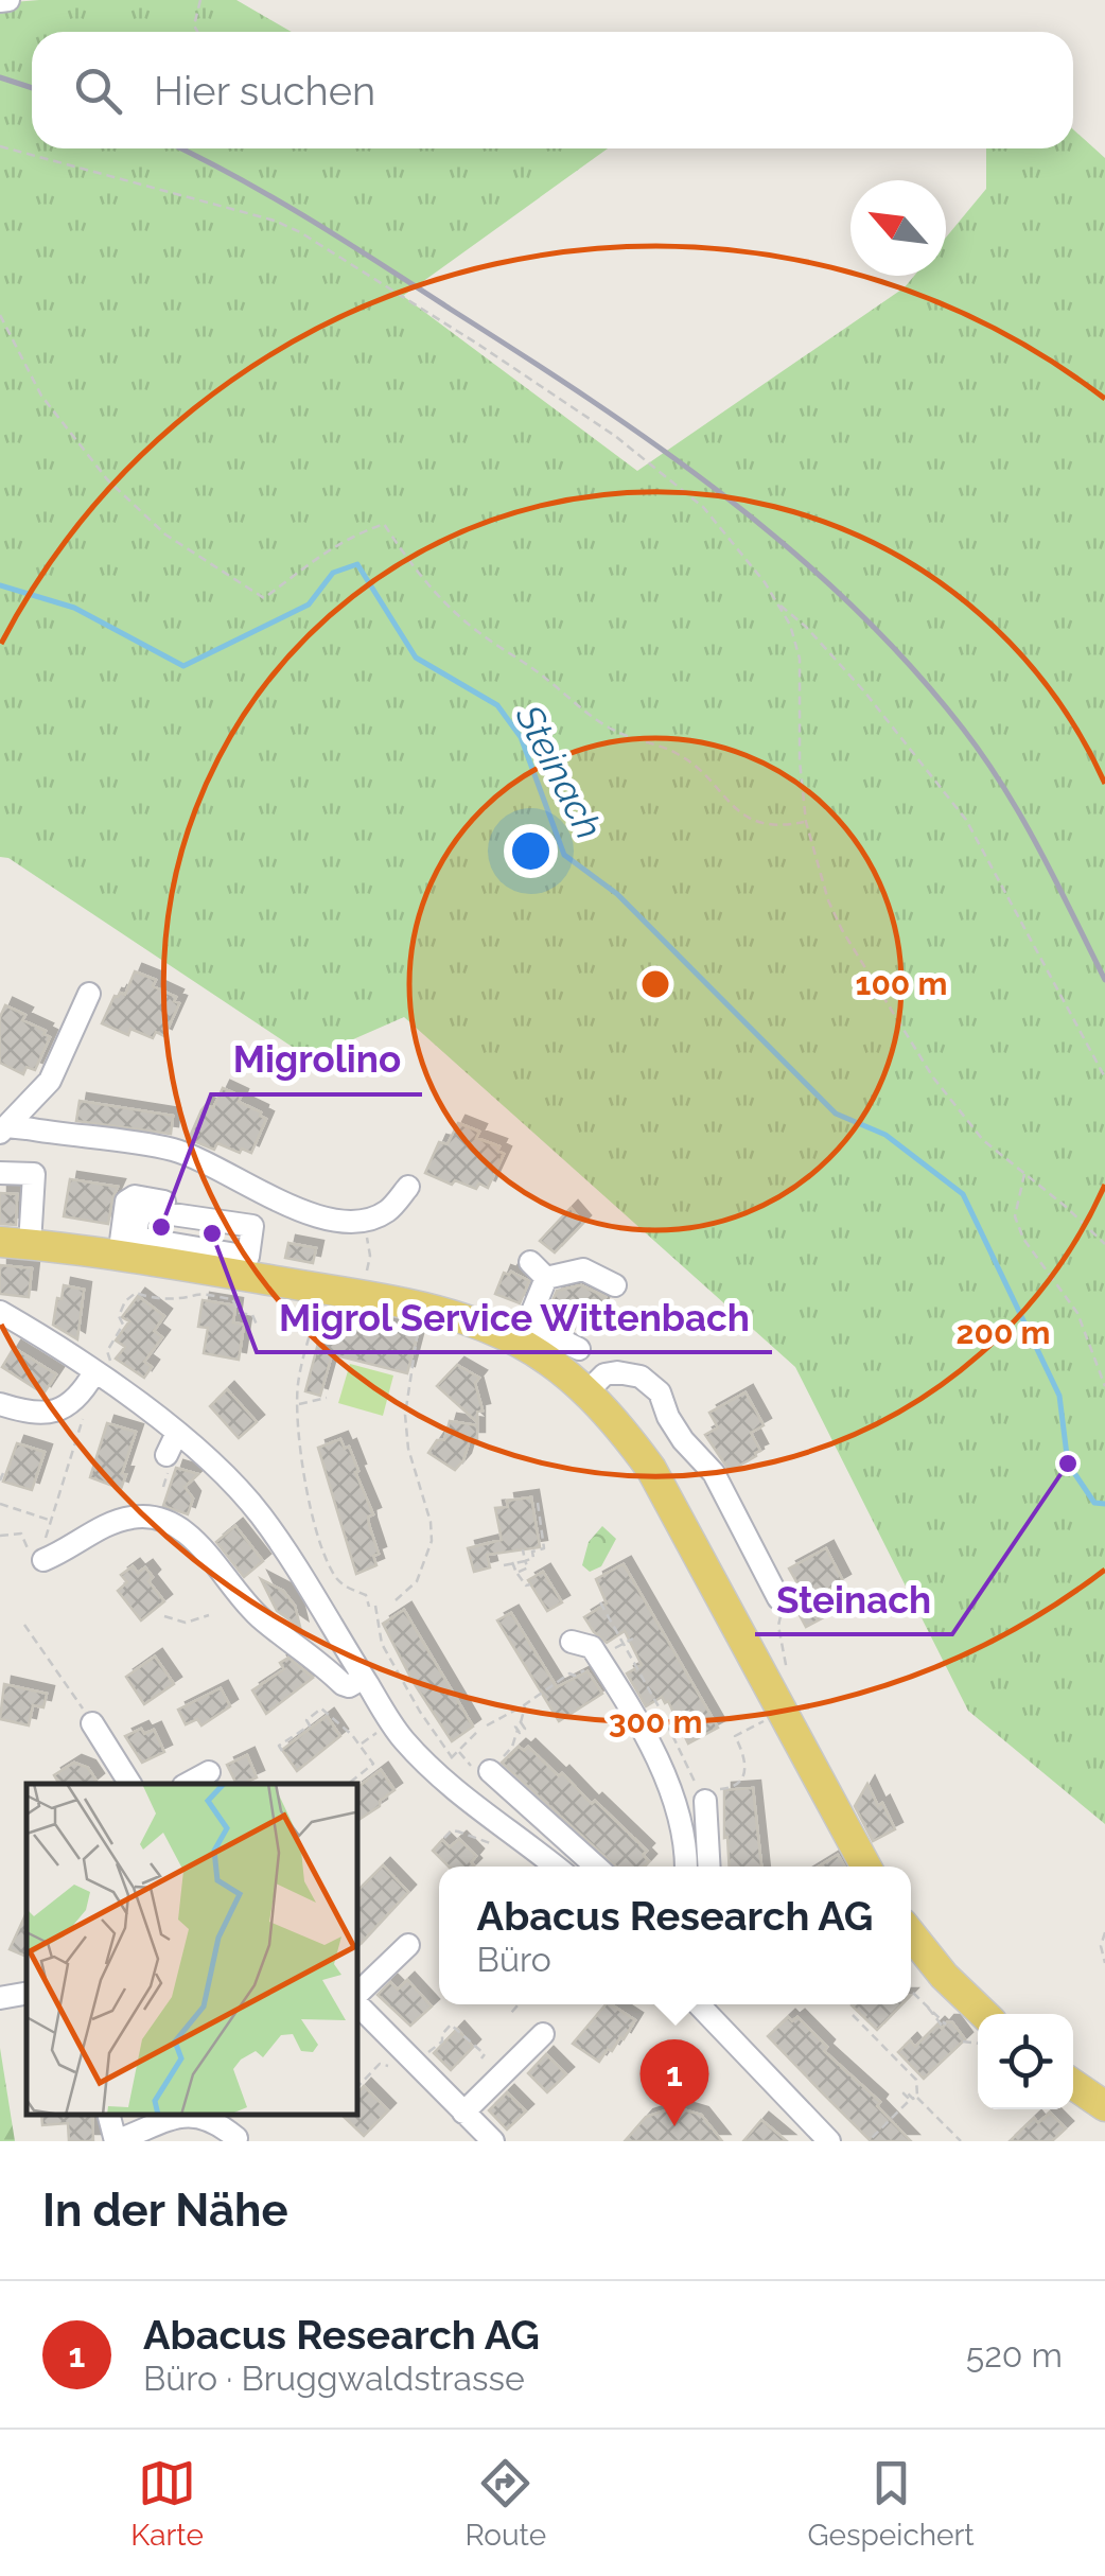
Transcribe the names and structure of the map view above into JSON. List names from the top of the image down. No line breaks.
{"water":["Steinach"],"places":["Migrolino","Migrol Service Wittenbach","Steinach"],"north":"top left","page":{"search":"Hier suchen","popup":["Abacus Research AG","Büro"],"pins":"1","heading":"In der Nähe","list":[{"mark":"1","name":"Abacus Research AG","note":"Büro · Bruggwaldstrasse","value":"520 m"}],"nav":["Karte","Route","Gespeichert"]},"rings":["100 m","200 m","300 m"]}
